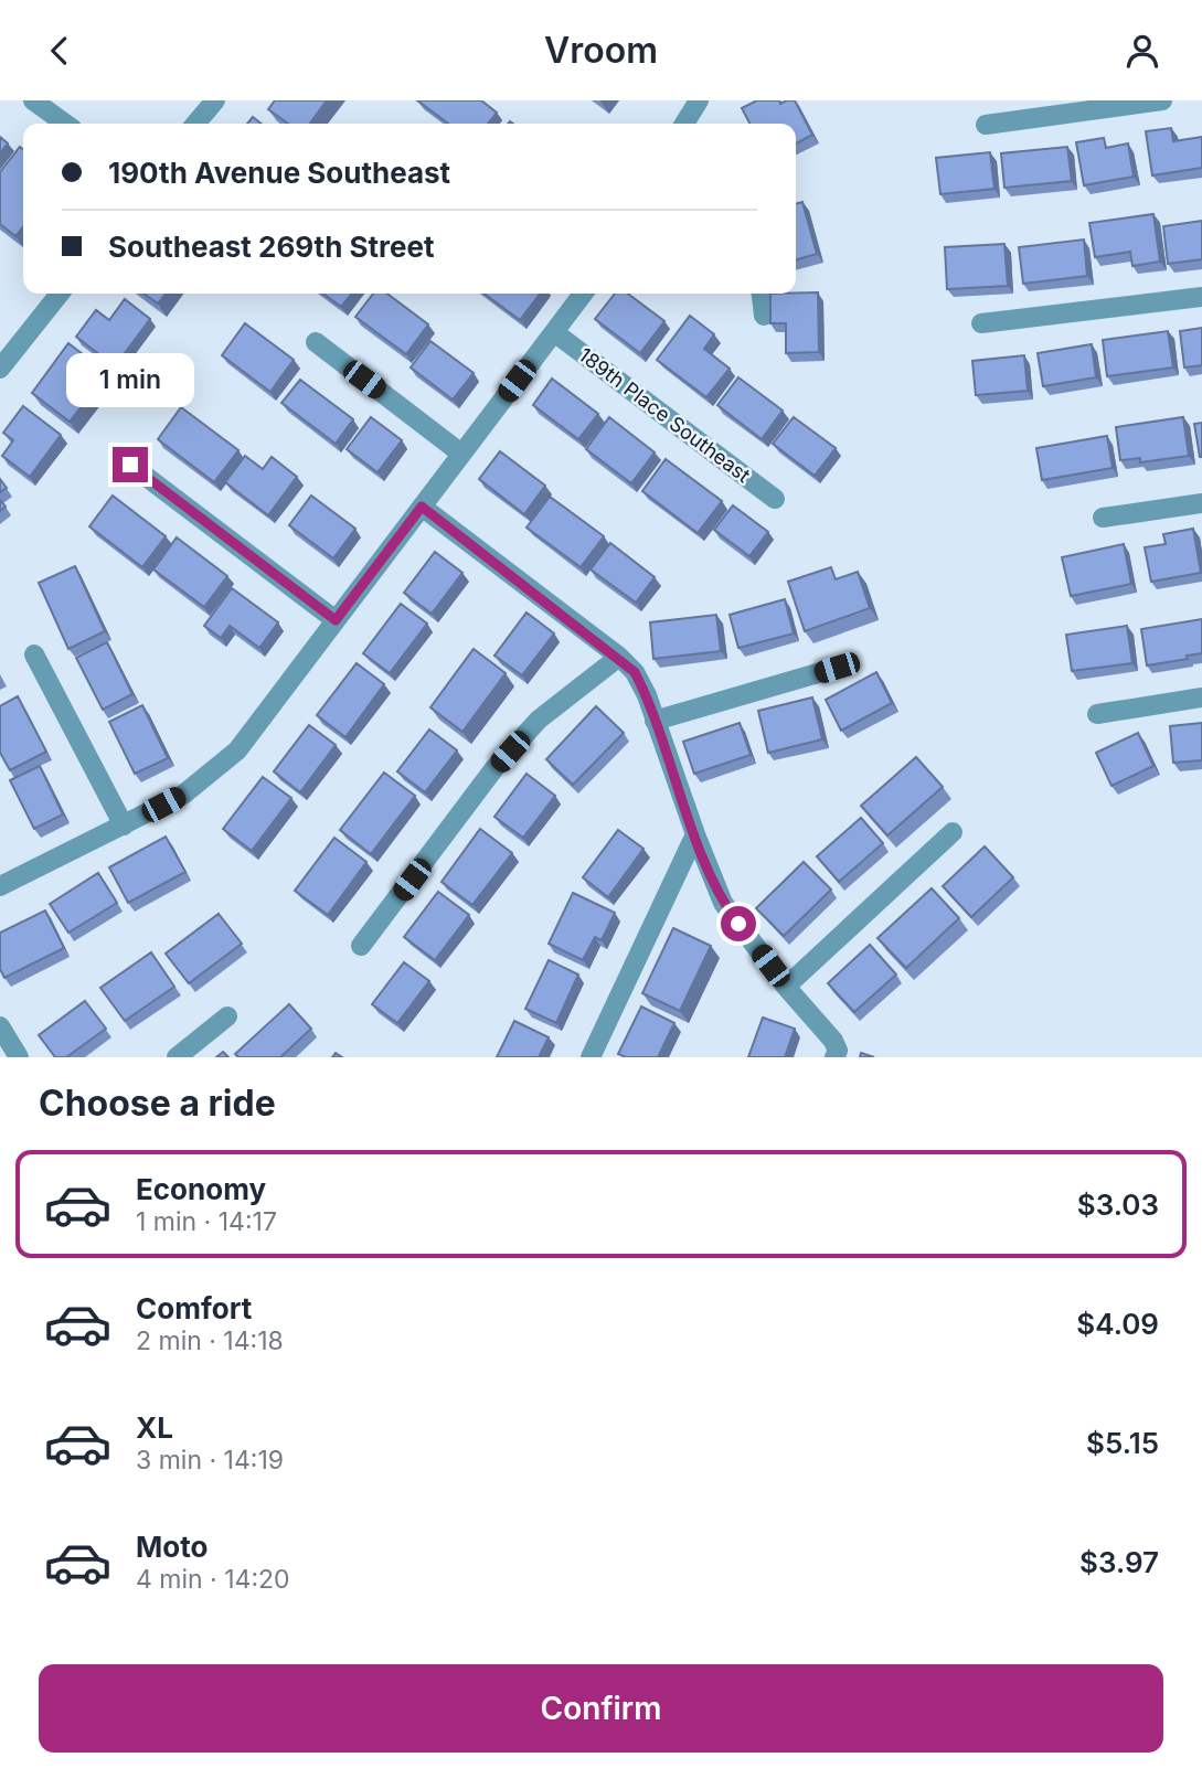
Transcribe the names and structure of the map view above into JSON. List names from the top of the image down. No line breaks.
{"streets":{"street":["189th Place Southeast"]},"page":{"header":"Vroom","banner":["190th Avenue Southeast","Southeast 269th Street"],"bubble":"1 min","heading":"Choose a ride","list":[{"name":"Economy","note":"1 min · 14:17","value":"$3.03"},{"name":"Comfort","note":"2 min · 14:18","value":"$4.09"},{"name":"XL","note":"3 min · 14:19","value":"$5.15"},{"name":"Moto","note":"4 min · 14:20","value":"$3.97"}],"buttons":"Confirm"}}
